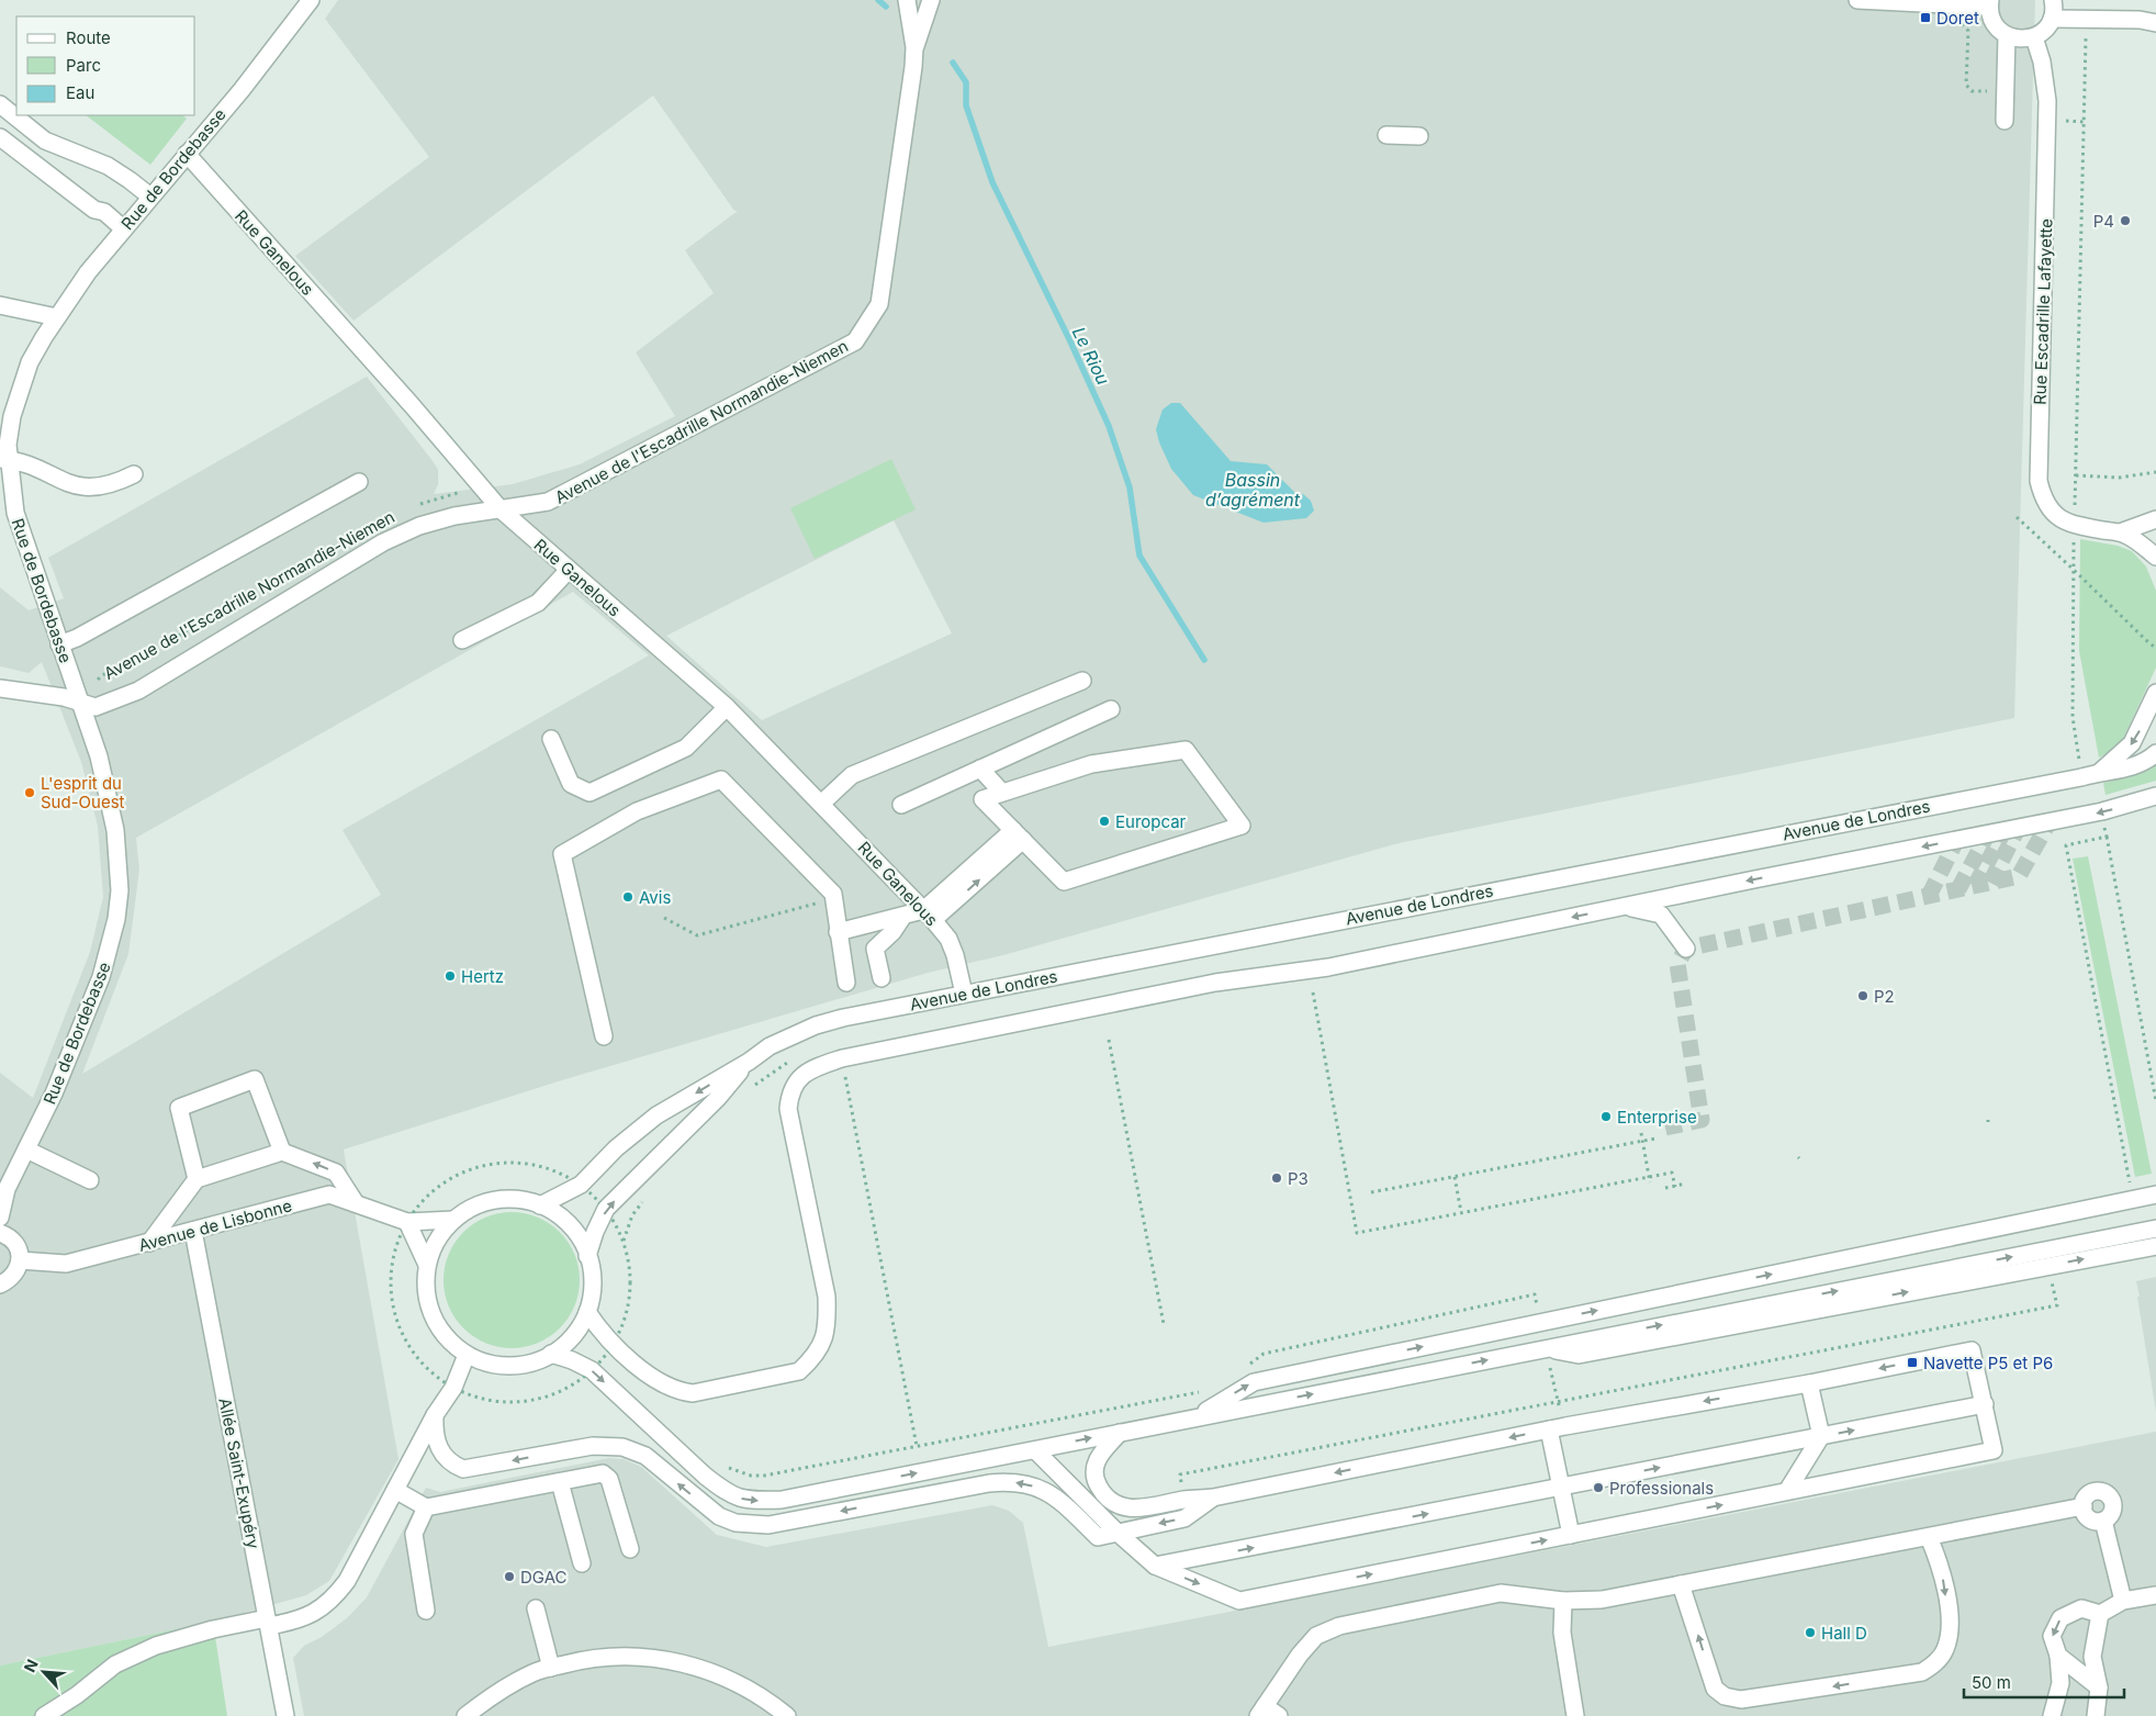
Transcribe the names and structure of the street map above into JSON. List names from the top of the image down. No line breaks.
{"streets":{"street":["Rue de Bordebasse","Rue Ganelous","Rue Escadrille Lafayette","Avenue de l'Escadrille Normandie-Niemen","Avenue de Londres","Avenue de Lisbonne","Allée Saint-Exupéry"]},"crossings":[["Rue de Bordebasse","Rue Ganelous"],["Rue de Bordebasse","Avenue de l'Escadrille Normandie-Niemen"],["Rue Ganelous","Avenue de l'Escadrille Normandie-Niemen"],["Rue Ganelous","Avenue de Londres"],["Avenue de Londres","Avenue de Lisbonne"],["Avenue de Lisbonne","Allée Saint-Exupéry"]],"water":["Le Riou","Bassin d’agrément"],"places":{"transit":["Doret","Navette P5 et P6"],"other":["P4","L'esprit du Sud-Ouest","Europcar","Avis","Hertz","P2","Enterprise","P3","Professionals","DGAC","Hall D"]},"legend":["Route","Parc","Eau"],"scale_bar":"50 m","north":"top left"}
